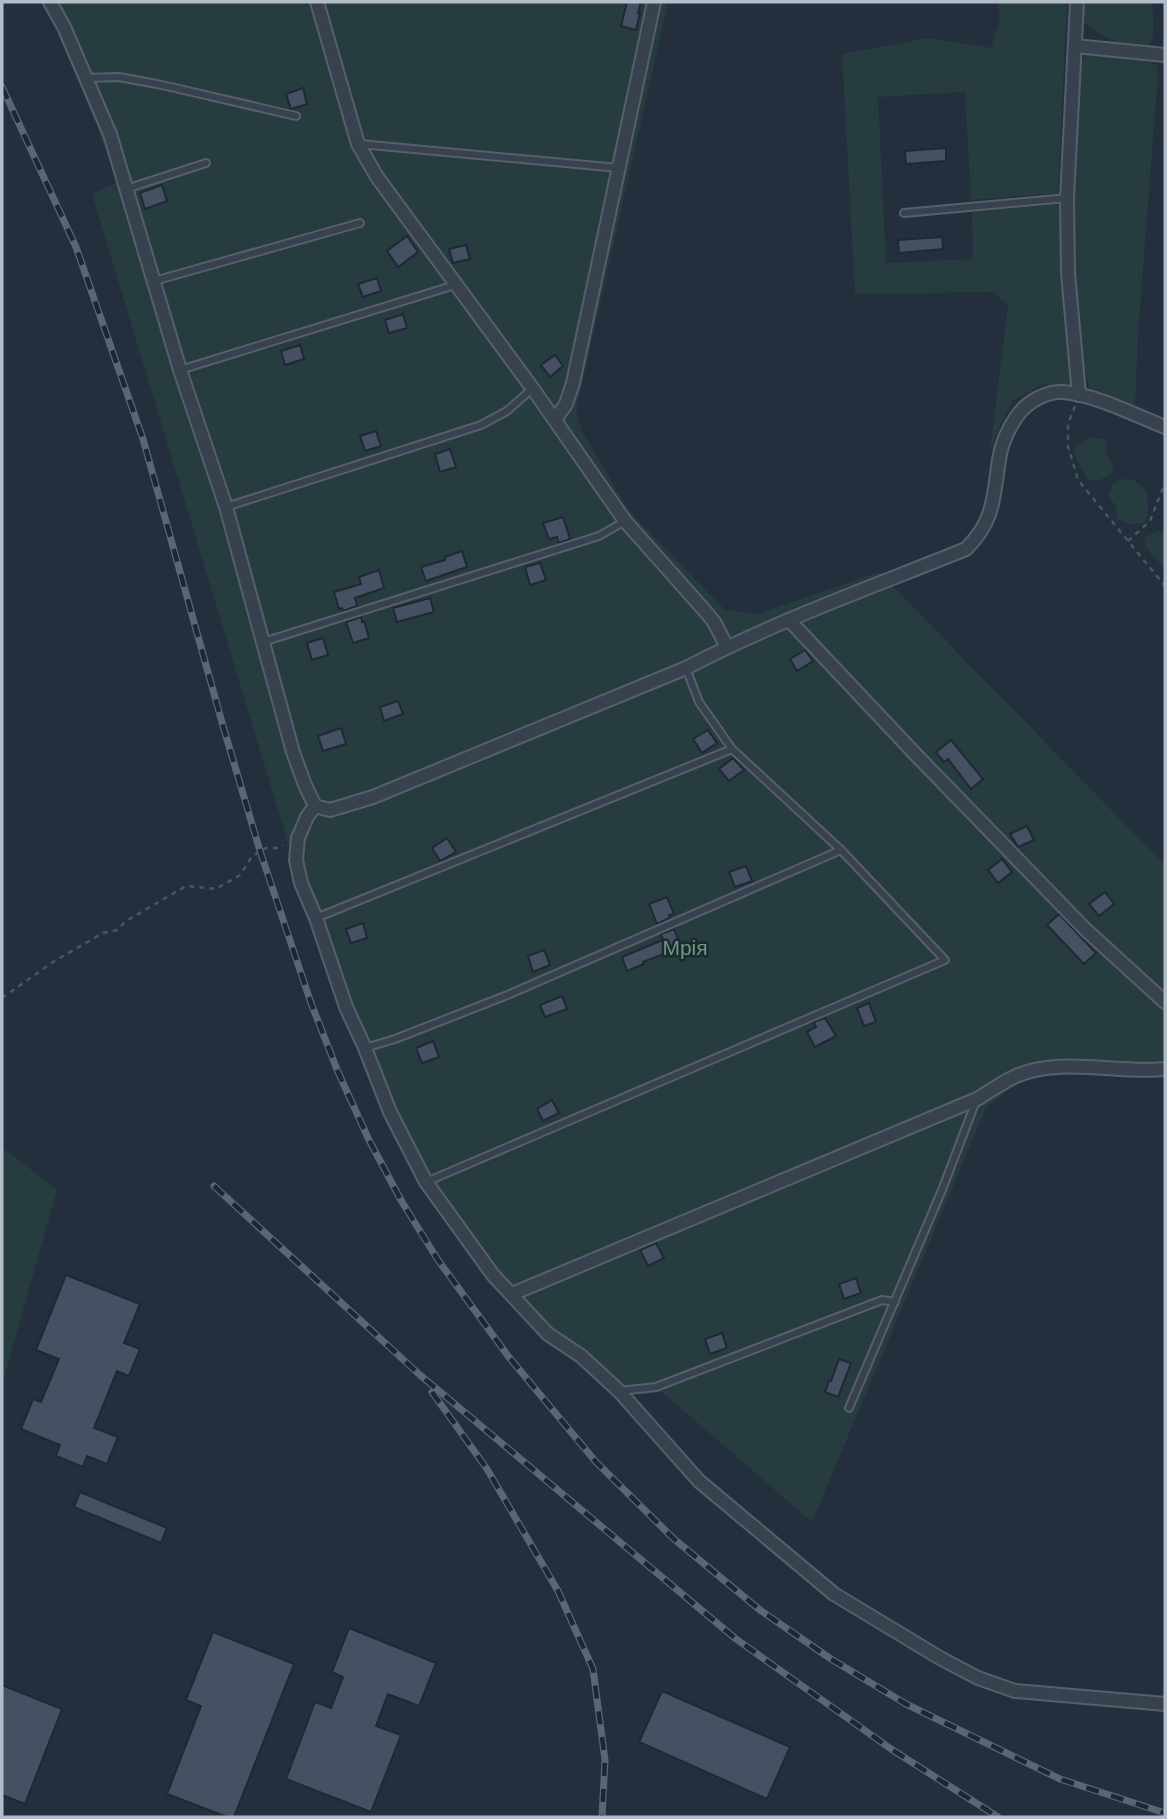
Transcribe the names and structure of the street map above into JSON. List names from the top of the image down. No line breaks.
{"parks":["Мрія"]}
